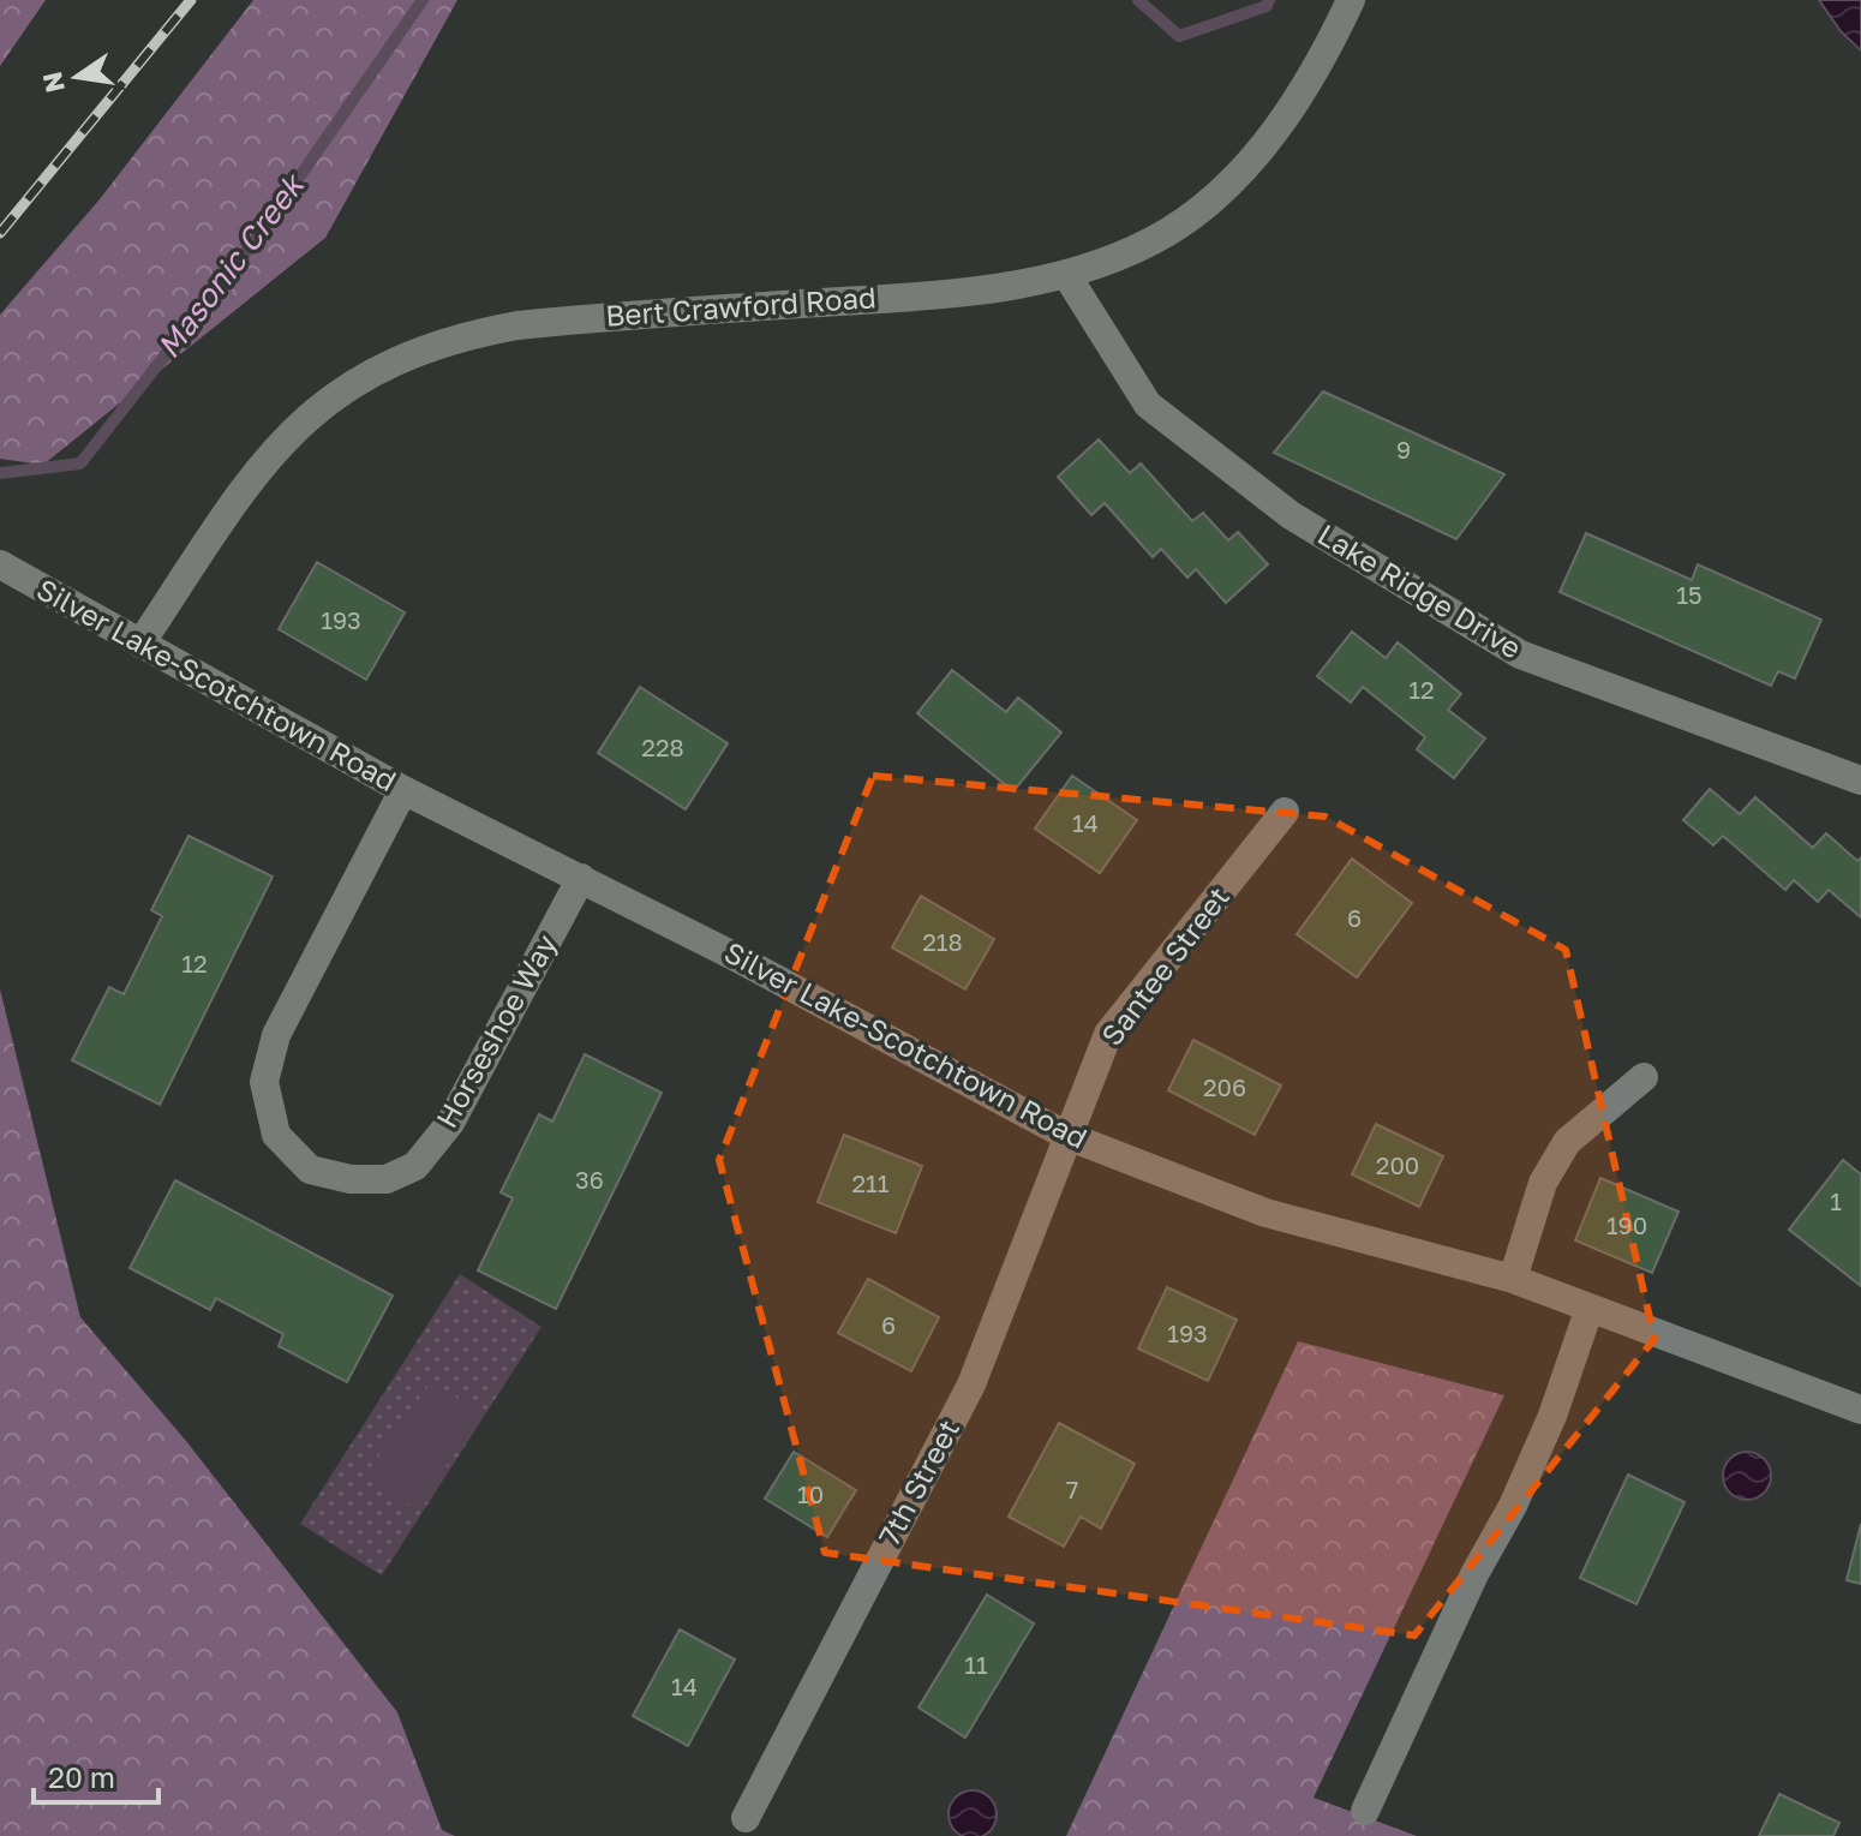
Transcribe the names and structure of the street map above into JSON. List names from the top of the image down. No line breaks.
{"streets":{"street":["Bert Crawford Road","Lake Ridge Drive","Silver Lake-Scotchtown Road","Santee Street","Horseshoe Way","7th Street"]},"crossings":[["Bert Crawford Road","Lake Ridge Drive"],["Bert Crawford Road","Silver Lake-Scotchtown Road"],["Silver Lake-Scotchtown Road","Santee Street"],["Silver Lake-Scotchtown Road","Horseshoe Way"],["Silver Lake-Scotchtown Road","7th Street"],["Santee Street","7th Street"]],"water":["Masonic Creek"],"house_numbers":["9","15","193","12","228","14","6","218","12","206","200","36","211","1","190","6","193","7","10","11","14"],"scale_bar":"20 m","north":"left"}
